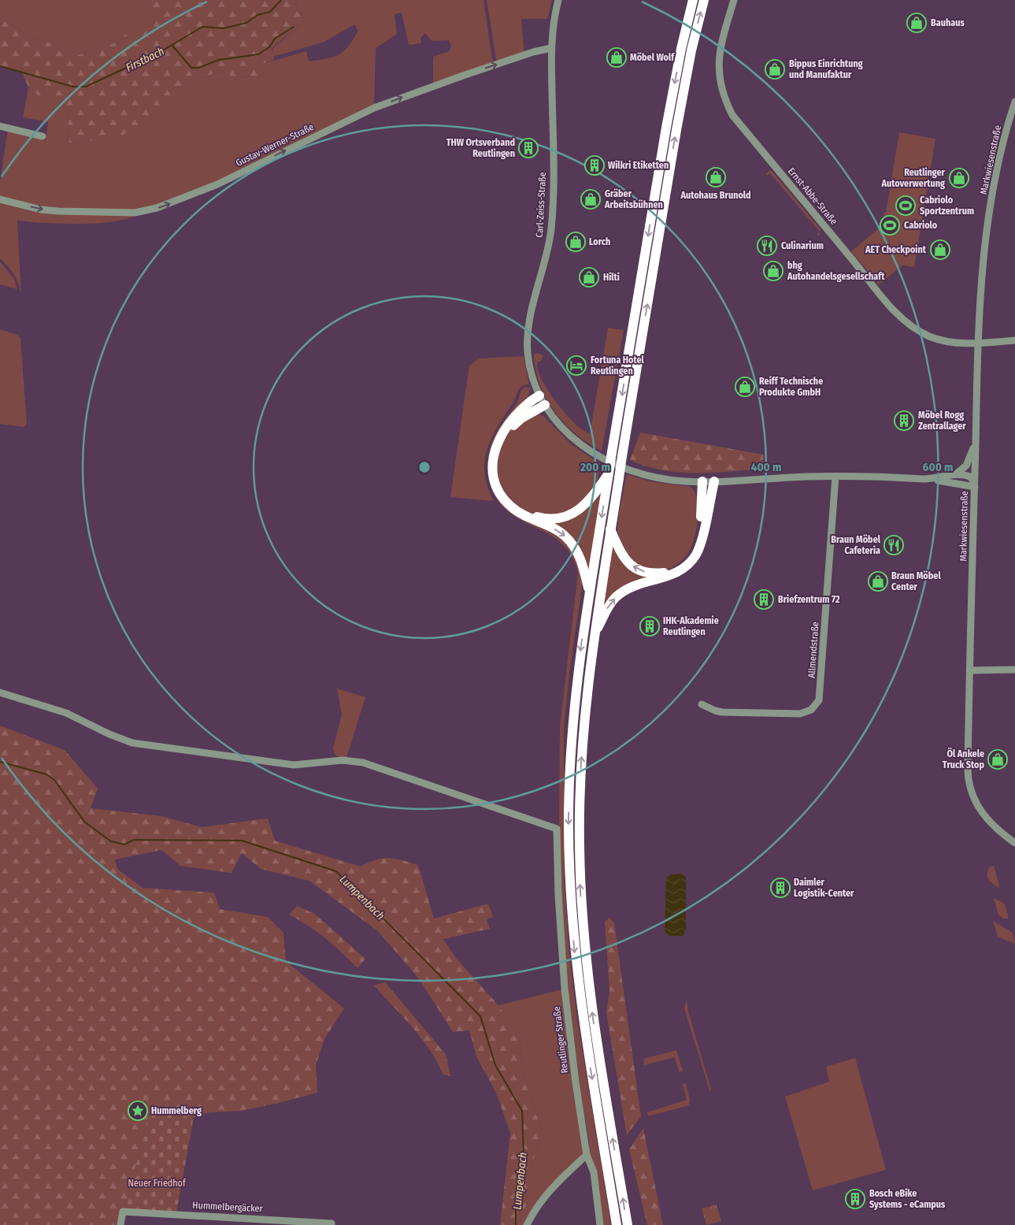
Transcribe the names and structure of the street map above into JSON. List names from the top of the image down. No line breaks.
{"streets":{"street":["Gustav-Werner-Straße","Markwiesenstraße","Ernst-Abbe-Straße","Carl-Zeiss-Straße","Allmendstraße","Reutlinger Straße","Hummelbergäcker"]},"crossings":[["Gustav-Werner-Straße","Carl-Zeiss-Straße"],["Markwiesenstraße","Ernst-Abbe-Straße"]],"one_way":["Gustav-Werner-Straße"],"water":["Firstbach","Lumpenbach"],"parks":["Neuer Friedhof"],"places":{"shop":["Bauhaus","Möbel Wolf","Bippus Einrichtung und Manufaktur","Autohaus Brunold","Reutlinger Autoverwertung","Gräber Arbeitsbühnen","Lorch","AET Checkpoint","bhg Autohandelsgesellschaft","Hilti","Reiff Technische Produkte GmbH","Braun Möbel Center","Öl Ankele Truck Stop"],"building":["THW Ortsverband Reutlingen","Wilkri Etiketten","Möbel Rogg Zentrallager","Briefzentrum 72","IHK-Akademie Reutlingen","Daimler Logistik-Center","Bosch eBike Systems - eCampus"],"sports":["Cabriolo Sportzentrum","Cabriolo"],"restaurant":["Culinarium","Braun Möbel Cafeteria"],"hotel":["Fortuna Hotel Reutlingen"],"place":["Hummelberg"]},"rings":["200 m","400 m","600 m"]}
